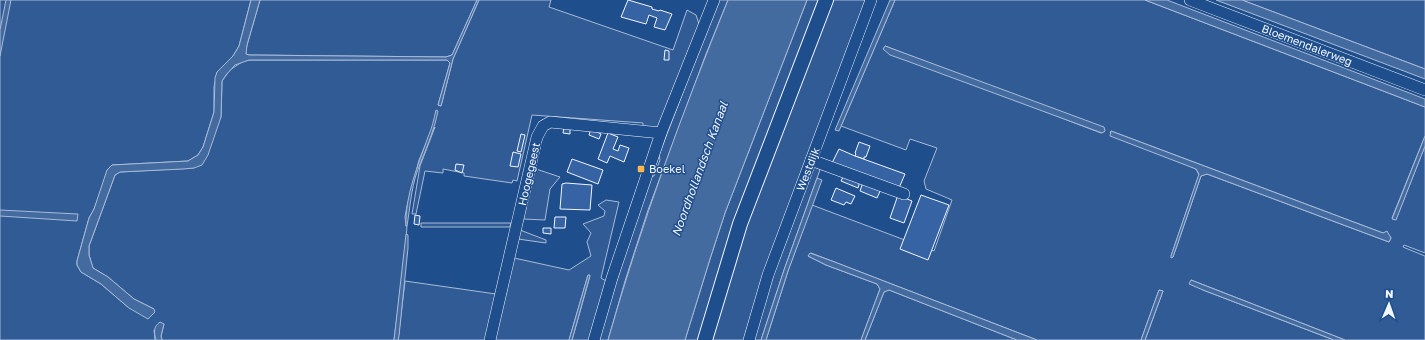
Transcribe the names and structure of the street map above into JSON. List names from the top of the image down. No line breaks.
{"streets":{"street":["Bloemendalerweg","Westdijk","Hoogegeest"]},"water":["Noordhollandsch Kanaal"],"places":{"transit":["Boekel"]},"north":"top"}
